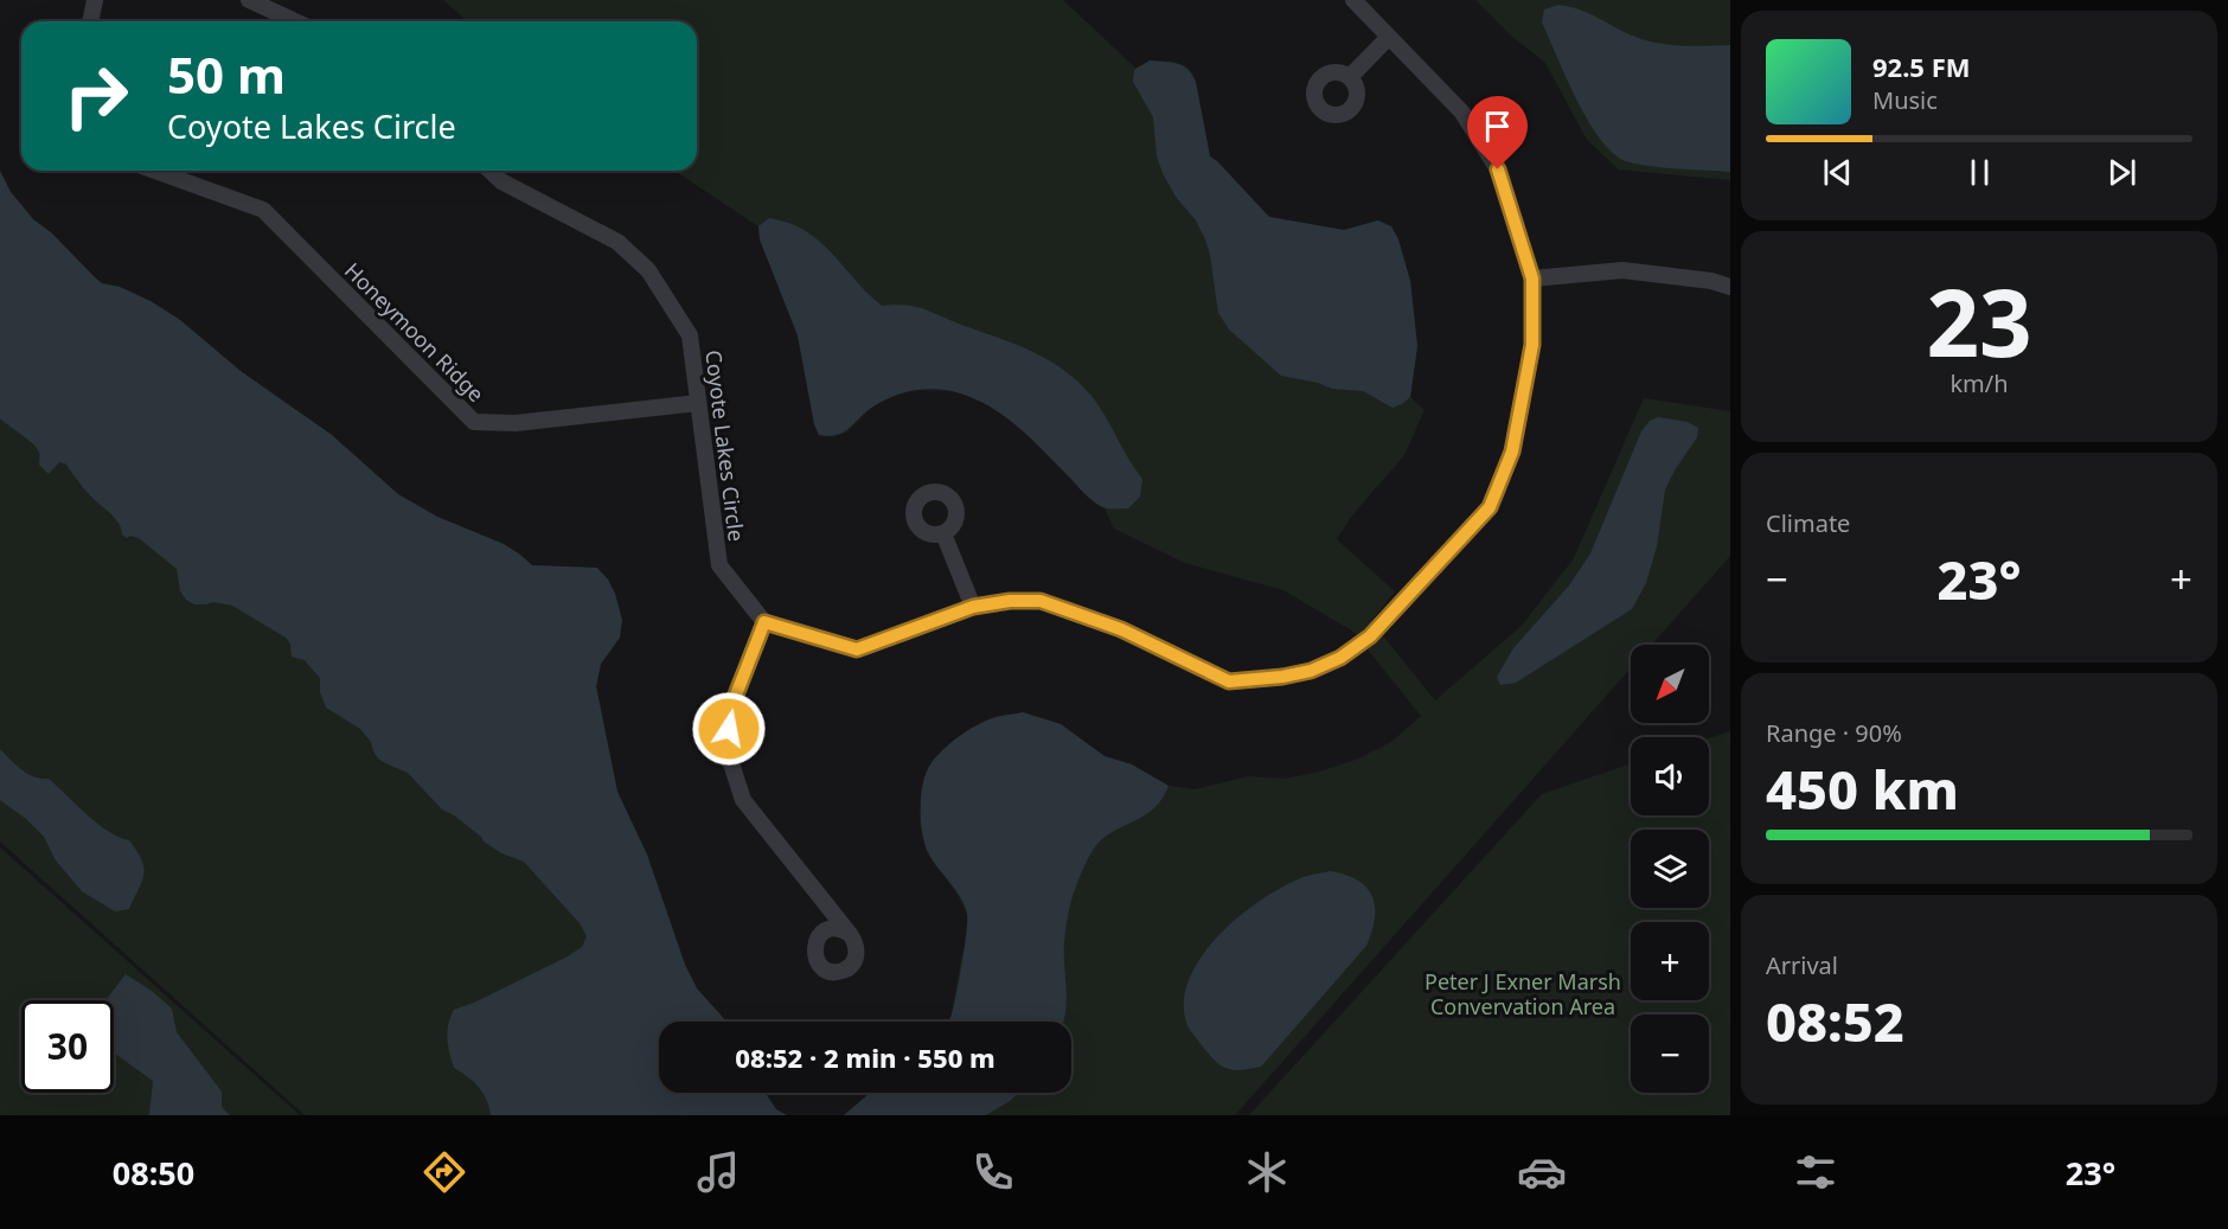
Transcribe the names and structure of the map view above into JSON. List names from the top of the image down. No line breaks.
{"streets":{"street":["Honeymoon Ridge","Coyote Lakes Circle"]},"crossings":[["Honeymoon Ridge","Coyote Lakes Circle"]],"parks":["Peter J Exner Marsh Convervation Area"],"north":"bottom left","page":{"turn":["50 m","Coyote Lakes Circle"],"song":["92.5 FM","Music"],"tile":[["23","km/h"],"Climate",["Range · 90%","450 km"],["Arrival","08:52"]],"heat":["−","23°","+"],"map_buttons":["+","−"],"limit":"30","trip":"08:52 · 2 min · 550 m","tabs":["08:50","23°"]}}
